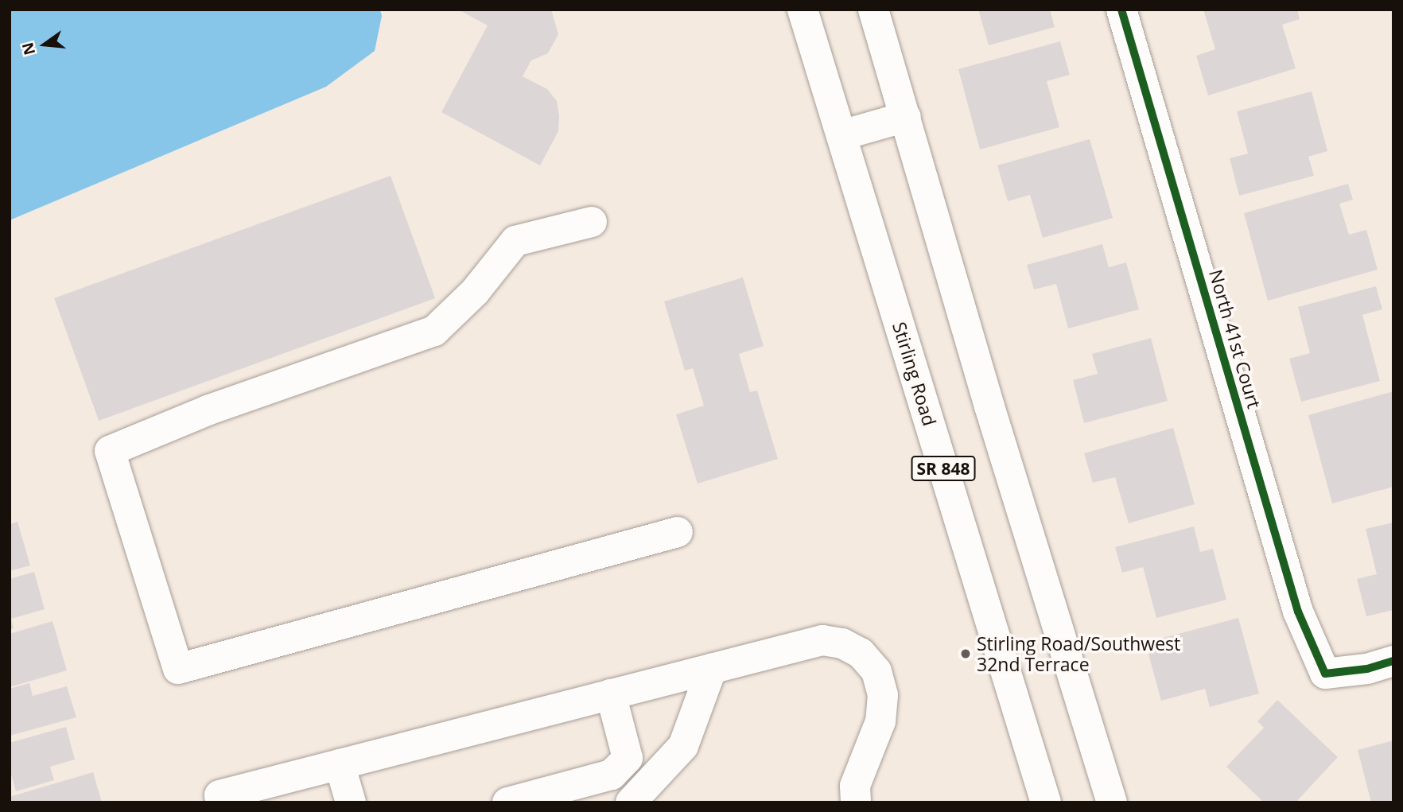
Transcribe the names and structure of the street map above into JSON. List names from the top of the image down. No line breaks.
{"streets":{"main road":["North 41st Court","Stirling Road","SR 848"]},"places":["Stirling Road/Southwest 32nd Terrace"],"north":"left"}
